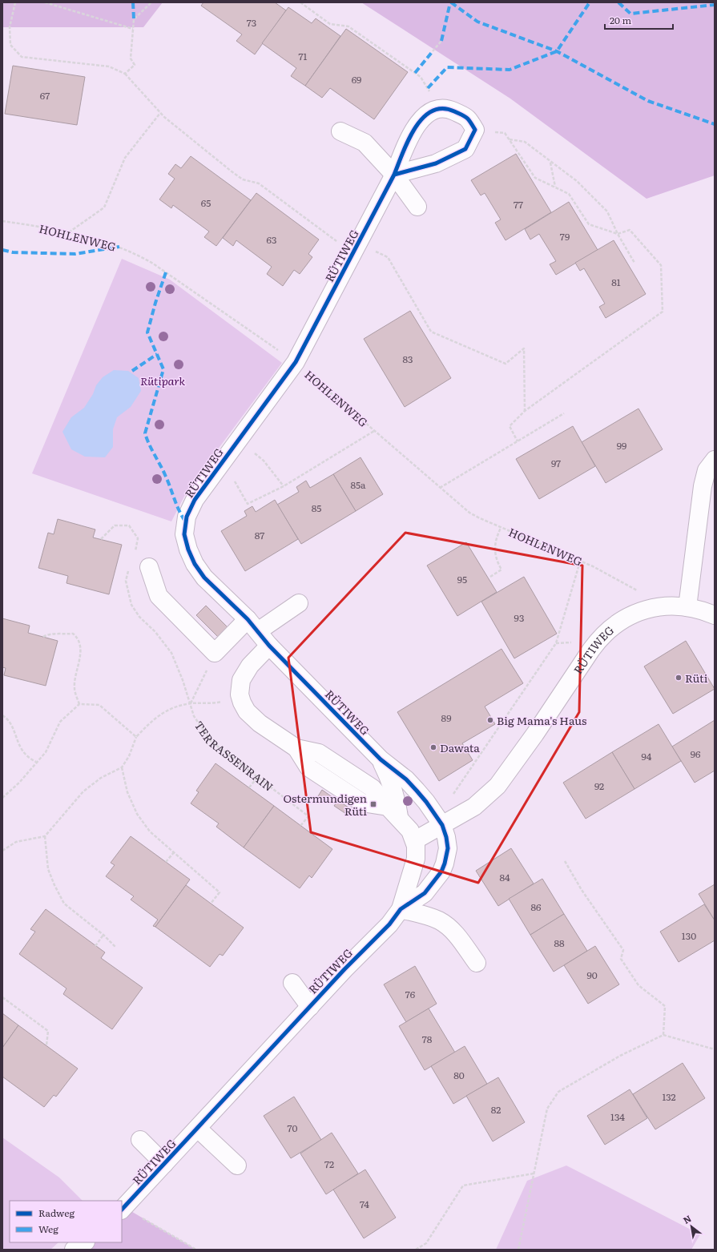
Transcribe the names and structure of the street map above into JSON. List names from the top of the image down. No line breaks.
{"streets":{"street":["RÜTIWEG"],"path":["HOHLENWEG","TERRASSENRAIN"]},"crossings":[["HOHLENWEG","RÜTIWEG"]],"parks":["Rütipark"],"places":{"other":["Rüti","Big Mama's Haus","Dawata"],"transit":["Ostermundigen Rüti"]},"house_numbers":["73","71","69","67","65","77","79","63","81","83","99","97","85a","85","87","95","93","89","96","94","92","84","86","130","88","90","76","78","80","132","82","134","70","72","74"],"legend":["Radweg","Weg"],"scale_bar":"20 m","north":"top left"}
